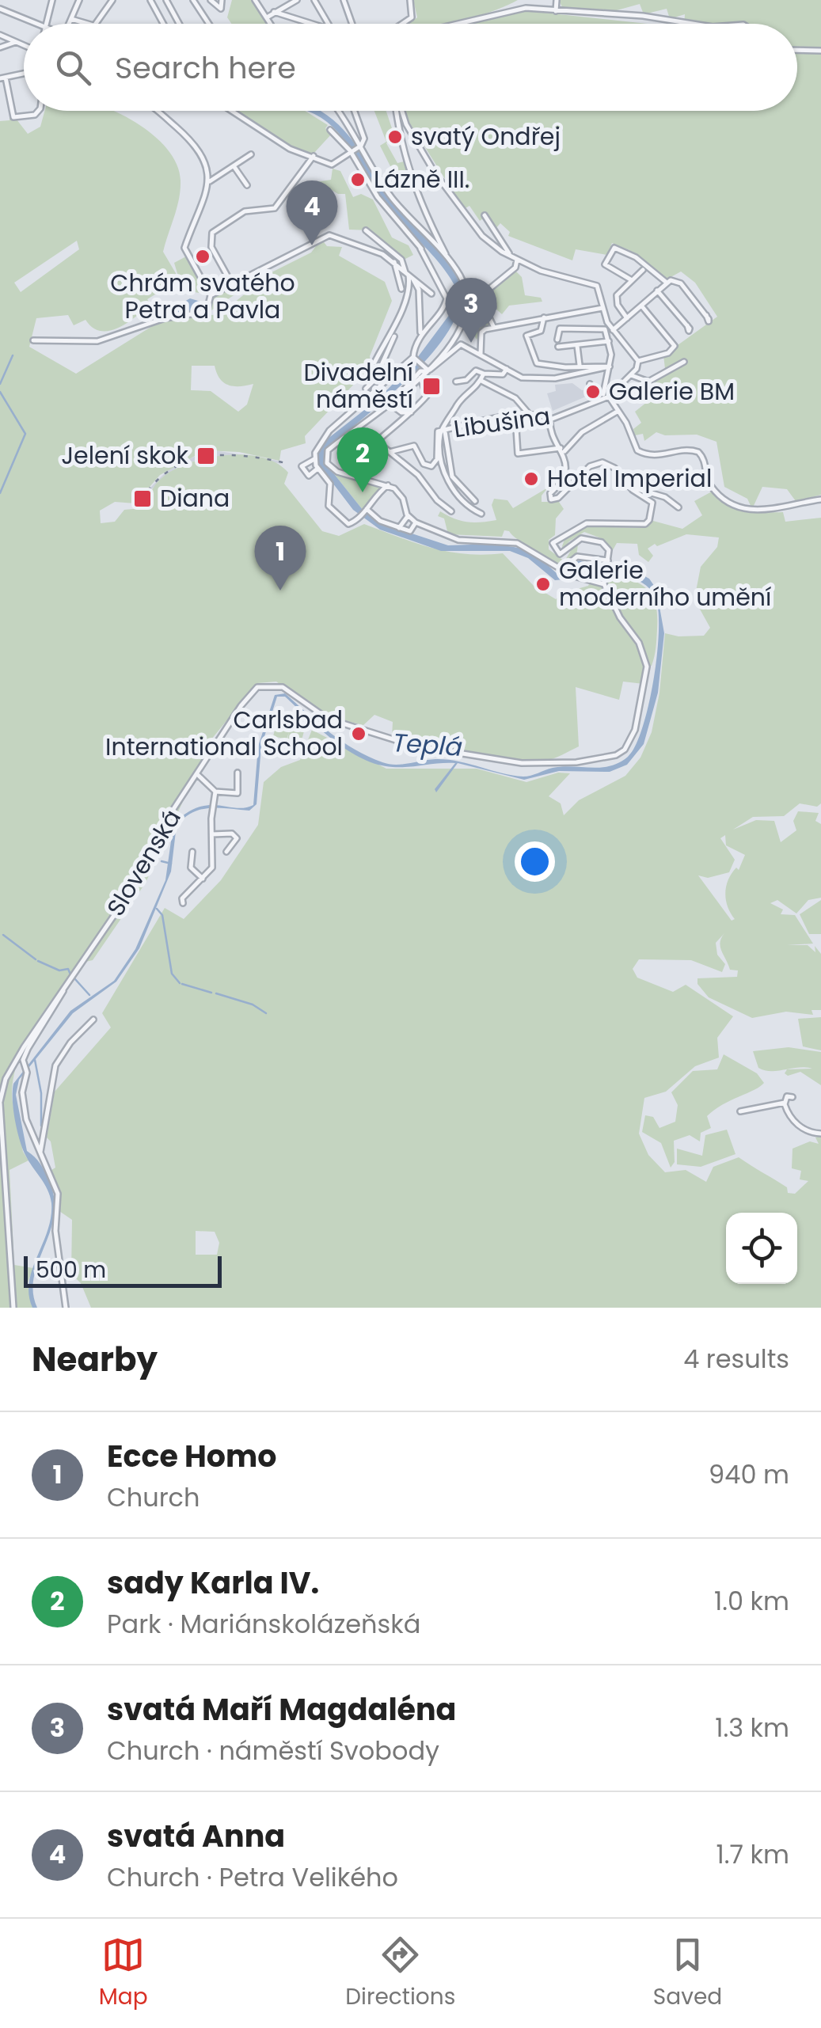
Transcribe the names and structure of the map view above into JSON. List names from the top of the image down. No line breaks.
{"streets":{"street":["Libušina","Slovenská"]},"water":["Teplá"],"places":{"other":["svatý Ondřej","Lázně III.","Chrám svatého Petra a Pavla","Galerie BM","Hotel Imperial","Galerie moderního umění","Carlsbad International School"],"transit":["Divadelní náměstí","Jelení skok","Diana"]},"scale_bar":"500 m","page":{"search":"Search here","pins":["4","3","2","1"],"scale":"500 m","heading":["Nearby","4 results"],"list":[{"mark":"1","name":"Ecce Homo","note":"Church","value":"940 m"},{"mark":"2","name":"sady Karla IV.","note":"Park · Mariánskolázeňská","value":"1.0 km"},{"mark":"3","name":"svatá Maří Magdaléna","note":"Church · náměstí Svobody","value":"1.3 km"},{"mark":"4","name":"svatá Anna","note":"Church · Petra Velikého","value":"1.7 km"}],"nav":["Map","Directions","Saved"]}}
